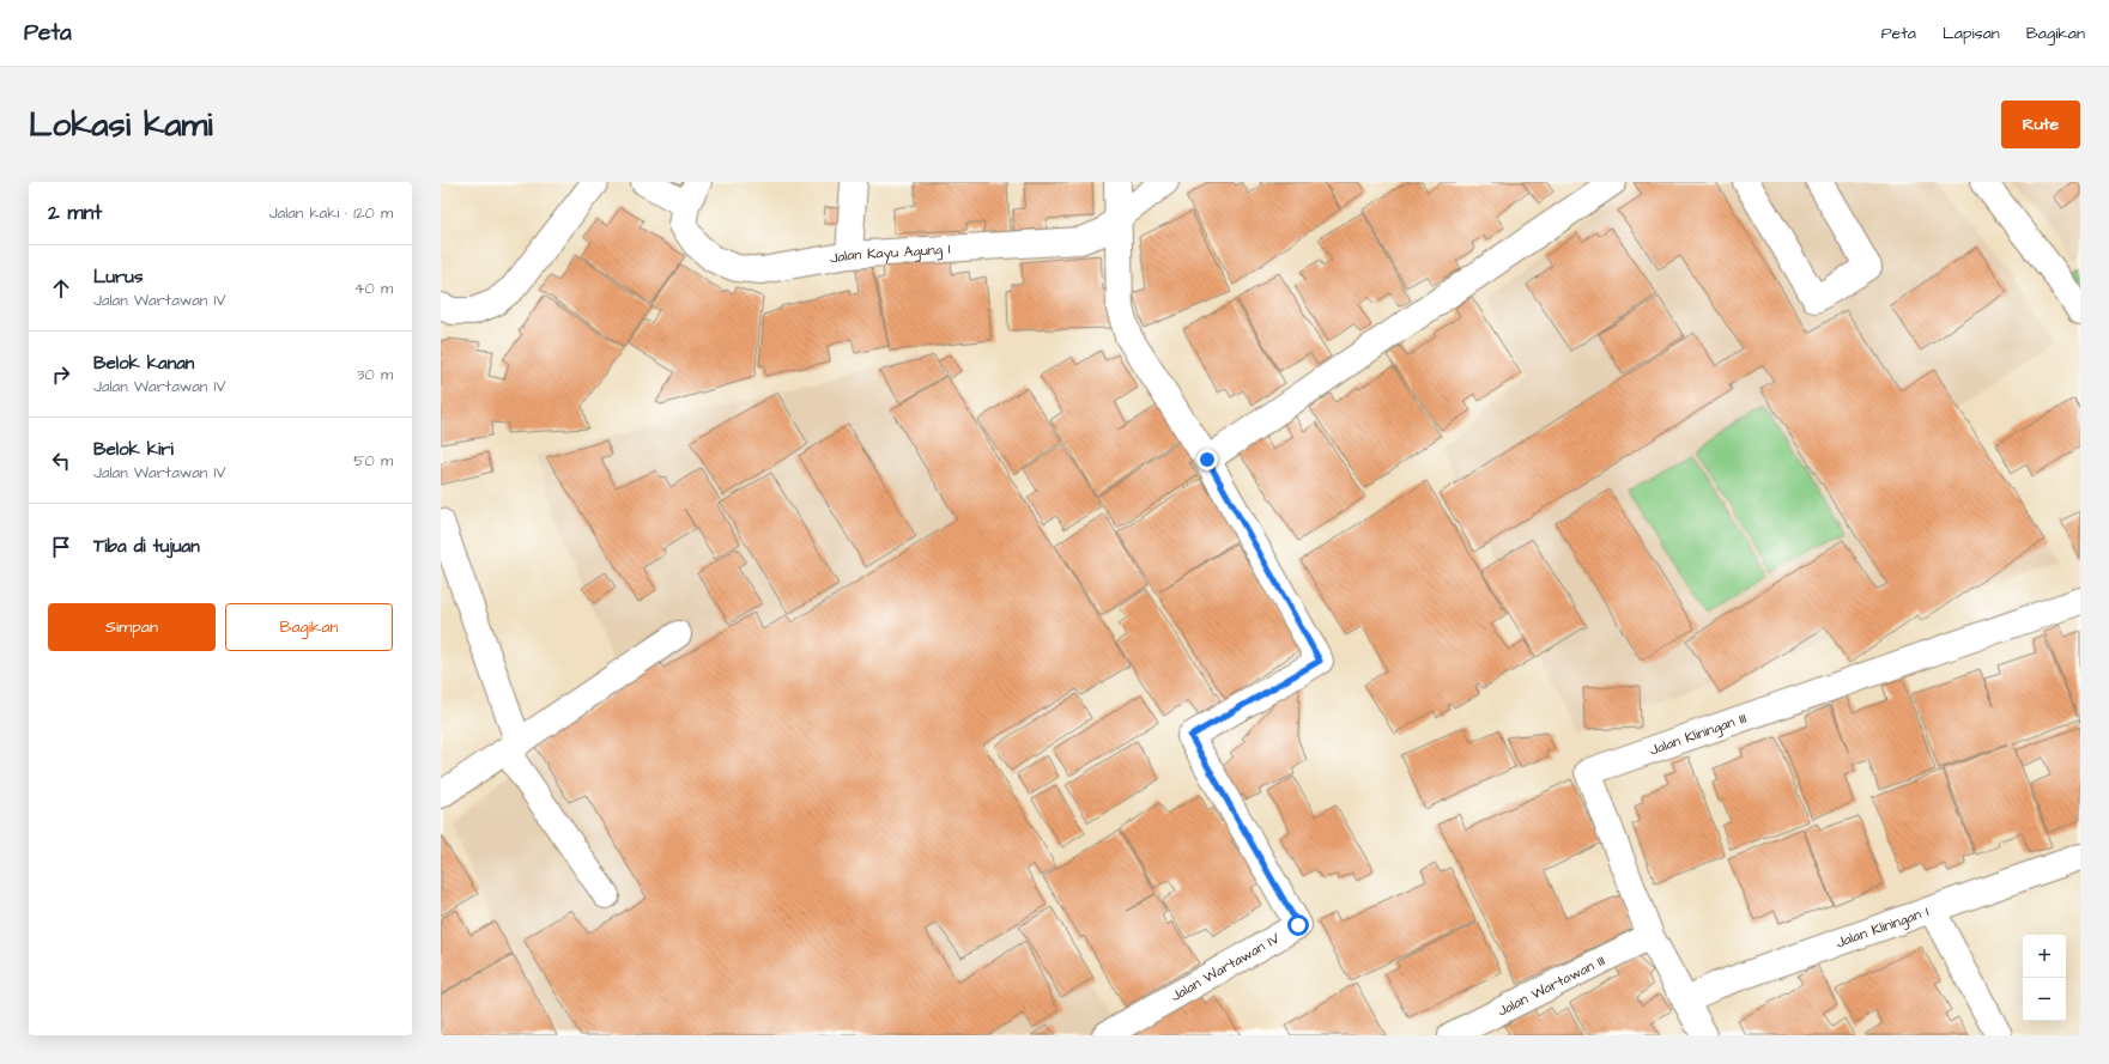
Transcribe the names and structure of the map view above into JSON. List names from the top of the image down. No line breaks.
{"streets":{"street":["Jalan Kayu Agung I","Jalan Kliningan III","Jalan Kliningan I","Jalan Wartawan IV","Jalan Wartawan III"]},"crossings":[["Jalan Kayu Agung I","Jalan Wartawan IV"],["Jalan Kliningan III","Jalan Kliningan I"],["Jalan Kliningan III","Jalan Wartawan III"]],"page":{"header":"Peta","nav":["Peta","Lapisan","Bagikan"],"buttons":["Rute",["Simpan","Bagikan"]],"title":"Lokasi kami","heading":["2 mnt","Jalan kaki · 120 m"],"list":[["Lurus","Jalan Wartawan IV","40 m"],["Belok kanan","Jalan Wartawan IV","30 m"],["Belok kiri","Jalan Wartawan IV","50 m"],"Tiba di tujuan"],"map_buttons":["+","−"]}}
